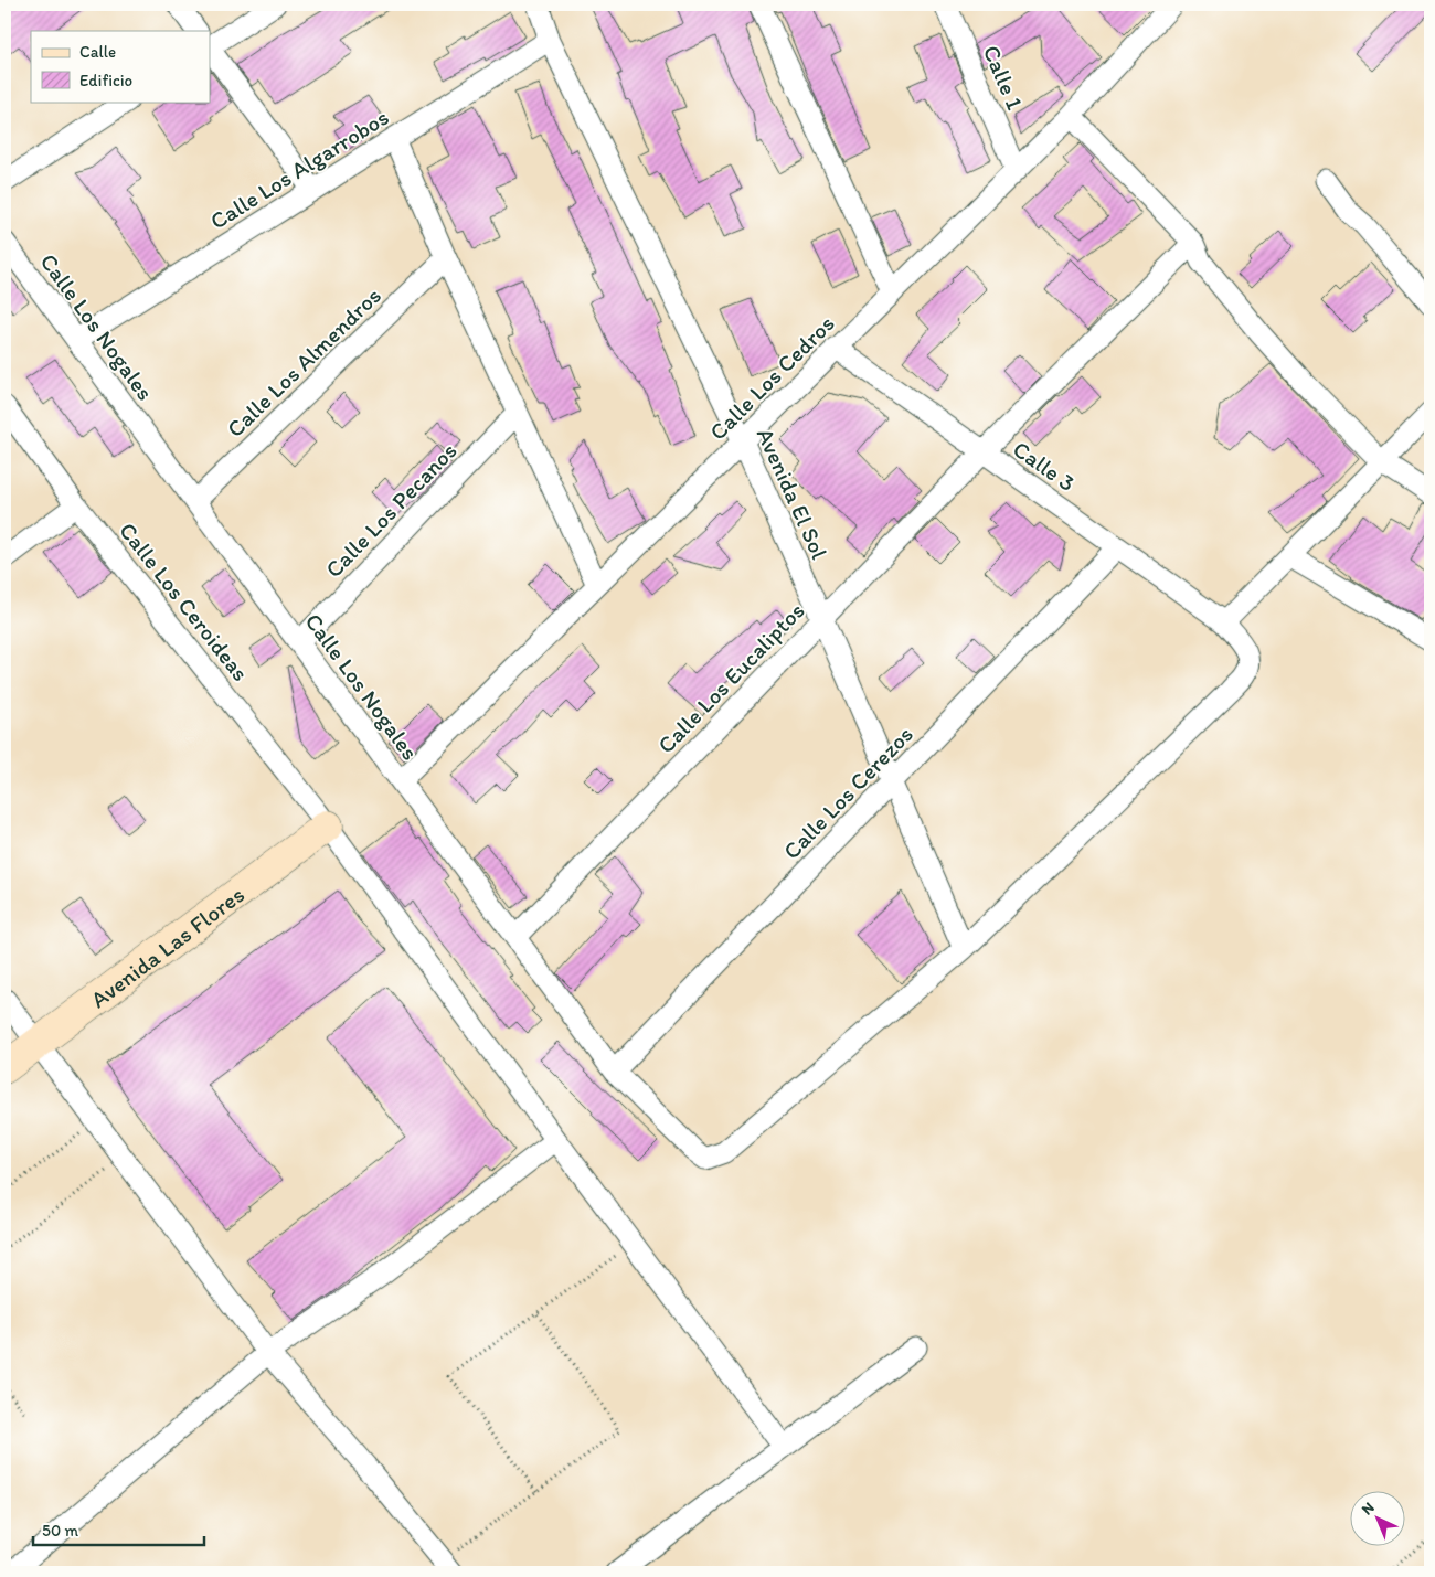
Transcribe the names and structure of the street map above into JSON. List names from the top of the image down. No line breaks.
{"streets":{"street":["Calle 1","Calle Los Algarrobos","Calle Los Nogales","Calle Los Almendros","Calle Los Cedros","Calle 3","Avenida El Sol","Calle Los Pecanos","Calle Los Ceroideas","Calle Los Eucaliptos","Calle Los Cerezos","Avenida Las Flores"]},"crossings":[["Calle 1","Calle Los Cedros"],["Calle Los Algarrobos","Calle Los Nogales"],["Calle Los Algarrobos","Avenida El Sol"],["Calle Los Nogales","Calle Los Almendros"],["Calle Los Nogales","Calle Los Cedros"],["Calle Los Nogales","Calle 3"],["Calle Los Nogales","Calle Los Pecanos"],["Calle Los Nogales","Calle Los Eucaliptos"],["Calle Los Nogales","Calle Los Cerezos"],["Calle Los Cedros","Calle 3"],["Calle Los Cedros","Avenida El Sol"],["Calle 3","Avenida El Sol"],["Calle 3","Calle Los Eucaliptos"],["Calle 3","Calle Los Cerezos"],["Avenida El Sol","Calle Los Eucaliptos"],["Avenida El Sol","Calle Los Cerezos"],["Calle Los Ceroideas","Avenida Las Flores"]],"legend":["Calle","Edificio"],"scale_bar":"50 m","north":"top left"}
